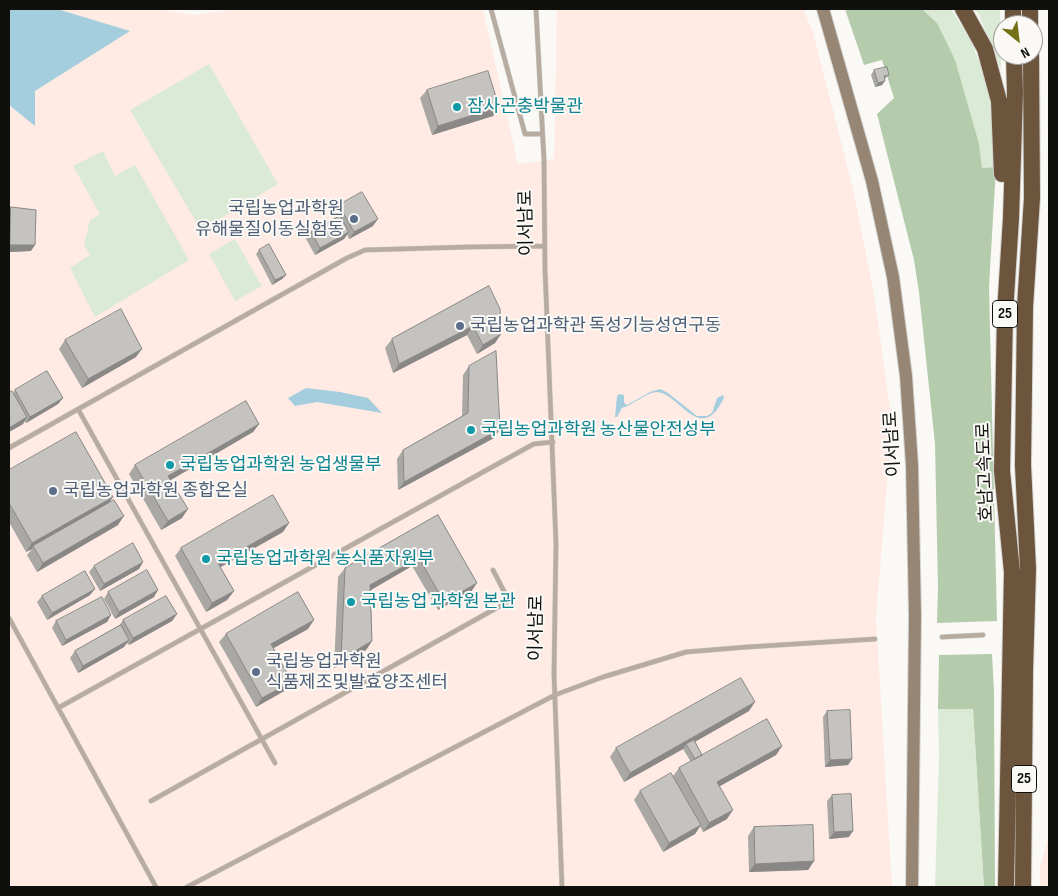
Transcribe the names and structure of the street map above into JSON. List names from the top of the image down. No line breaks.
{"streets":{"highway":["25","호남고속도로"],"main road":["이서남로"]},"places":["잠사곤충박물관","국립농업과학원 유해물질이동실험동","국립농업과학관 독성기능성연구동","국립농업과학원 농산물안전성부","국립농업과학원 농업생물부","국립농업과학원 종합온실","국립농업과학원 농식품자원부","국립농업 과학원 본관","국립농업과학원 식품제조및발효양조센터"],"north":"bottom right"}
